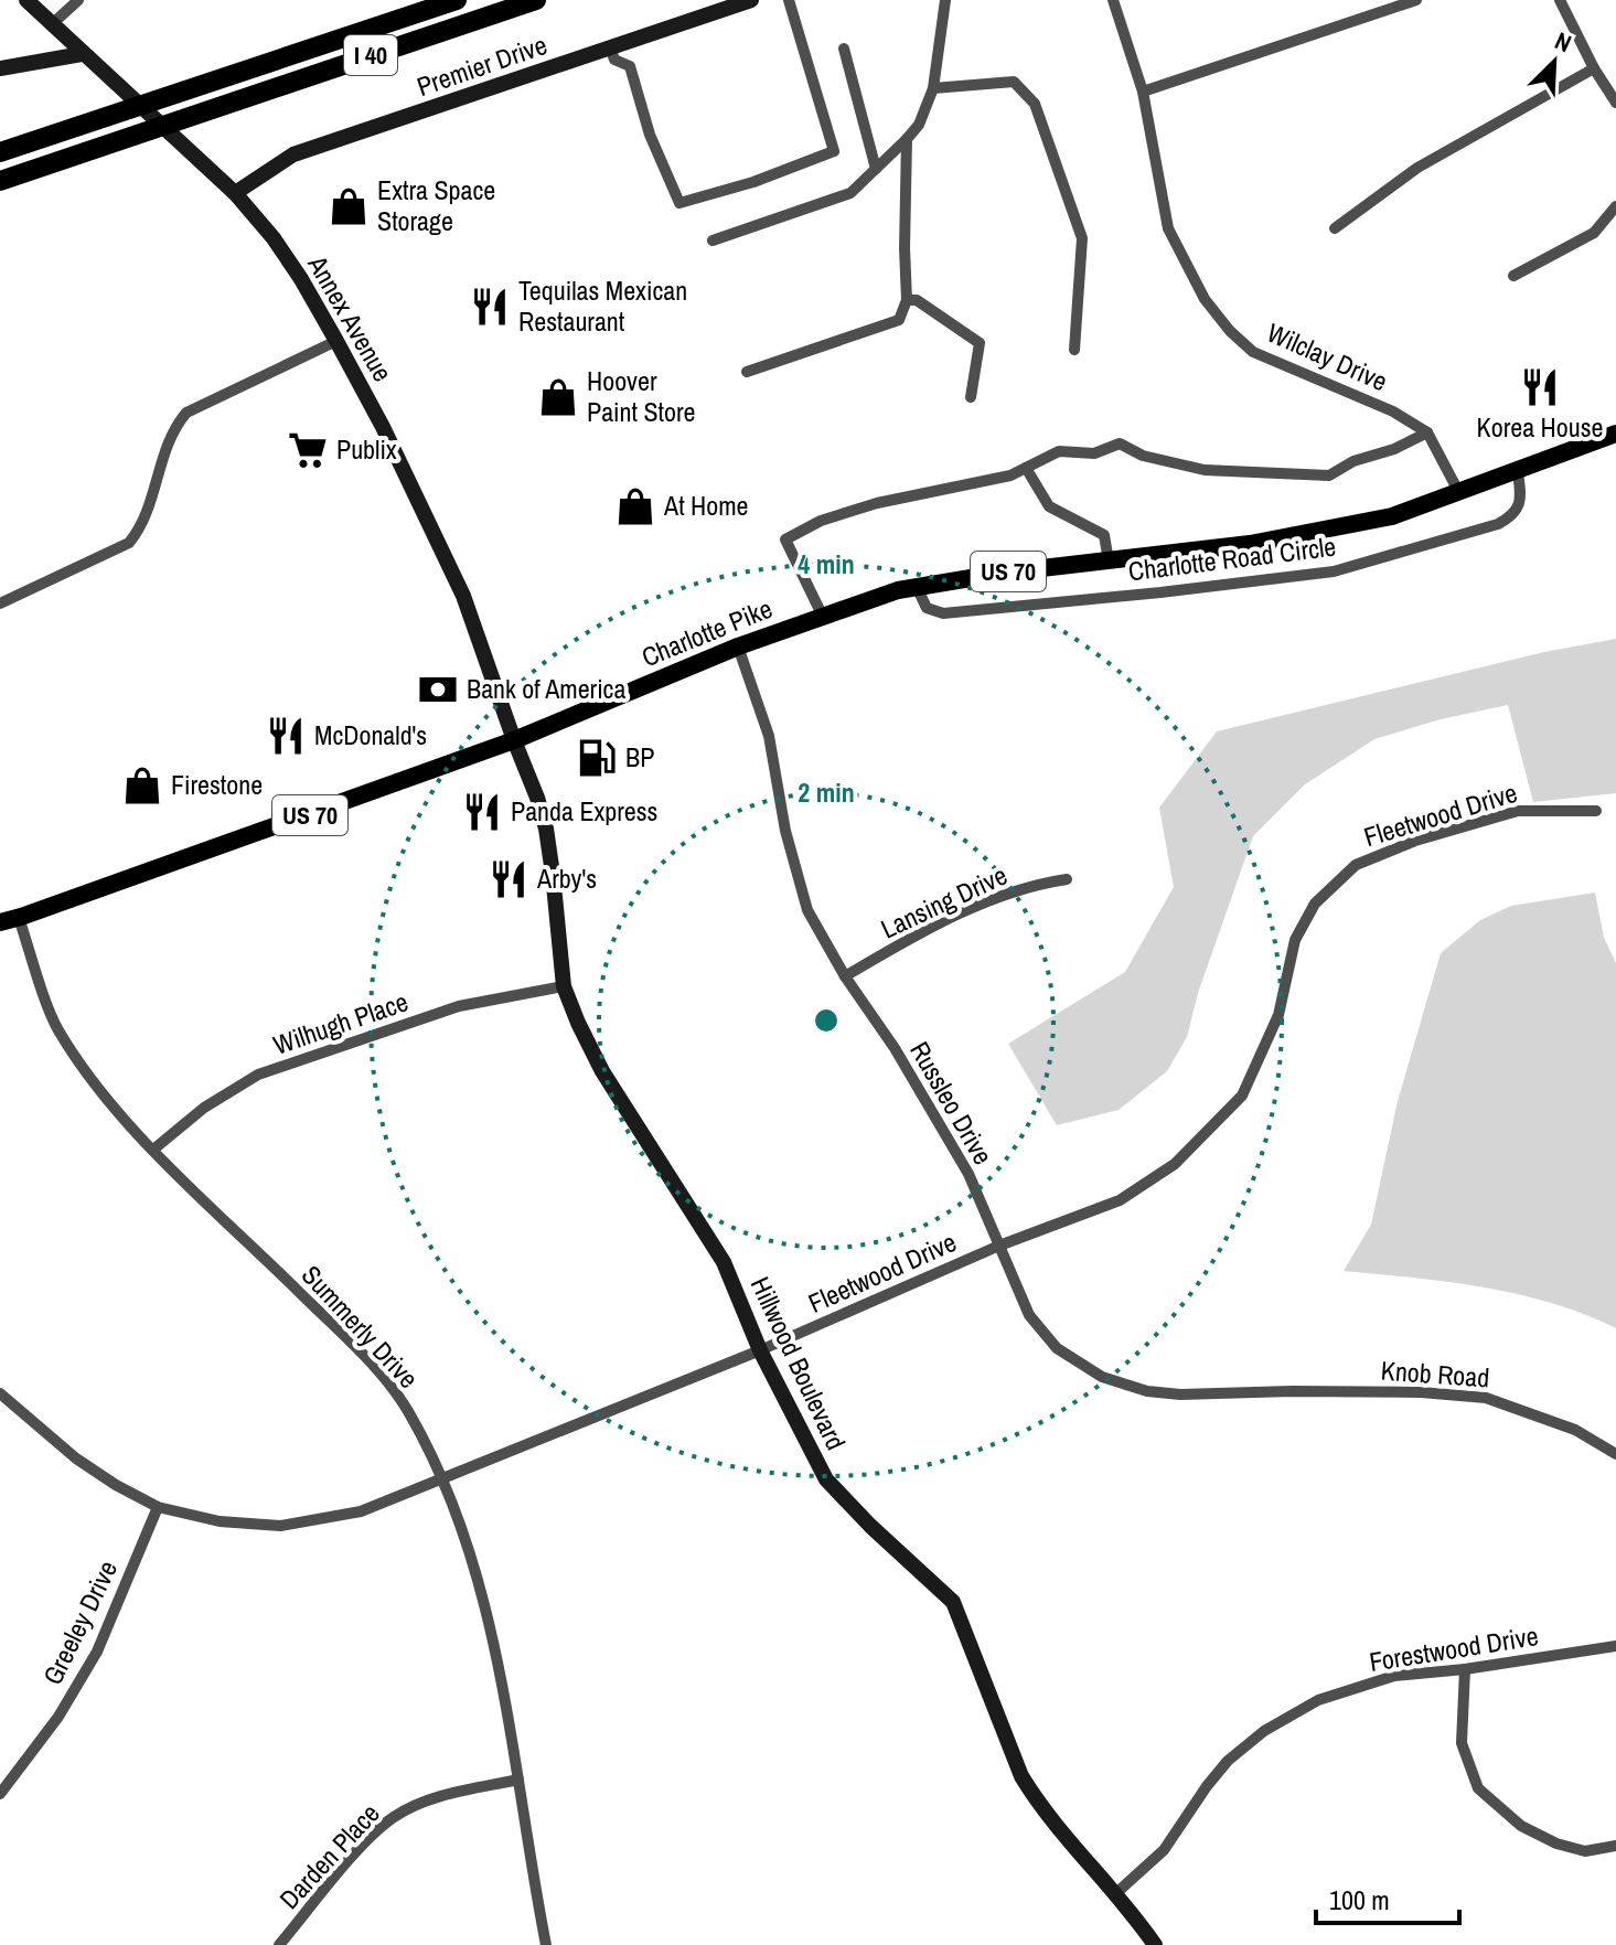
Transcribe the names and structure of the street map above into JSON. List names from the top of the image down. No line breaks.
{"streets":{"highway":["I 40"],"main road":["US 70","Charlotte Pike"],"street":["Premier Drive","Annex Avenue","Wilclay Drive","Charlotte Road Circle","Fleetwood Drive","Lansing Drive","Wilhugh Place","Russleo Drive","Summerly Drive","Hillwood Boulevard","Knob Road","Greeley Drive","Forestwood Drive","Darden Place"]},"crossings":[["Premier Drive","Annex Avenue"],["Annex Avenue","Charlotte Pike"],["Annex Avenue","Hillwood Boulevard"],["Charlotte Road Circle","US 70"],["Charlotte Road Circle","Charlotte Pike"],["US 70","Charlotte Pike"],["Charlotte Pike","Russleo Drive"],["Charlotte Pike","Summerly Drive"],["Charlotte Pike","Hillwood Boulevard"],["Fleetwood Drive","Russleo Drive"],["Fleetwood Drive","Summerly Drive"],["Fleetwood Drive","Hillwood Boulevard"],["Fleetwood Drive","Greeley Drive"],["Lansing Drive","Russleo Drive"],["Wilhugh Place","Summerly Drive"],["Wilhugh Place","Hillwood Boulevard"],["Russleo Drive","Knob Road"],["Summerly Drive","Darden Place"],["Hillwood Boulevard","Forestwood Drive"]],"places":{"shop":["Extra Space Storage","Hoover Paint Store","At Home","Firestone"],"restaurant":["Tequilas Mexican Restaurant","Korea House","McDonald's","Panda Express","Arby's"],"supermarket":["Publix"],"bank":["Bank of America"],"fuel station":["BP"]},"scale_bar":"100 m","north":"top right","rings":["4 min","2 min"]}
